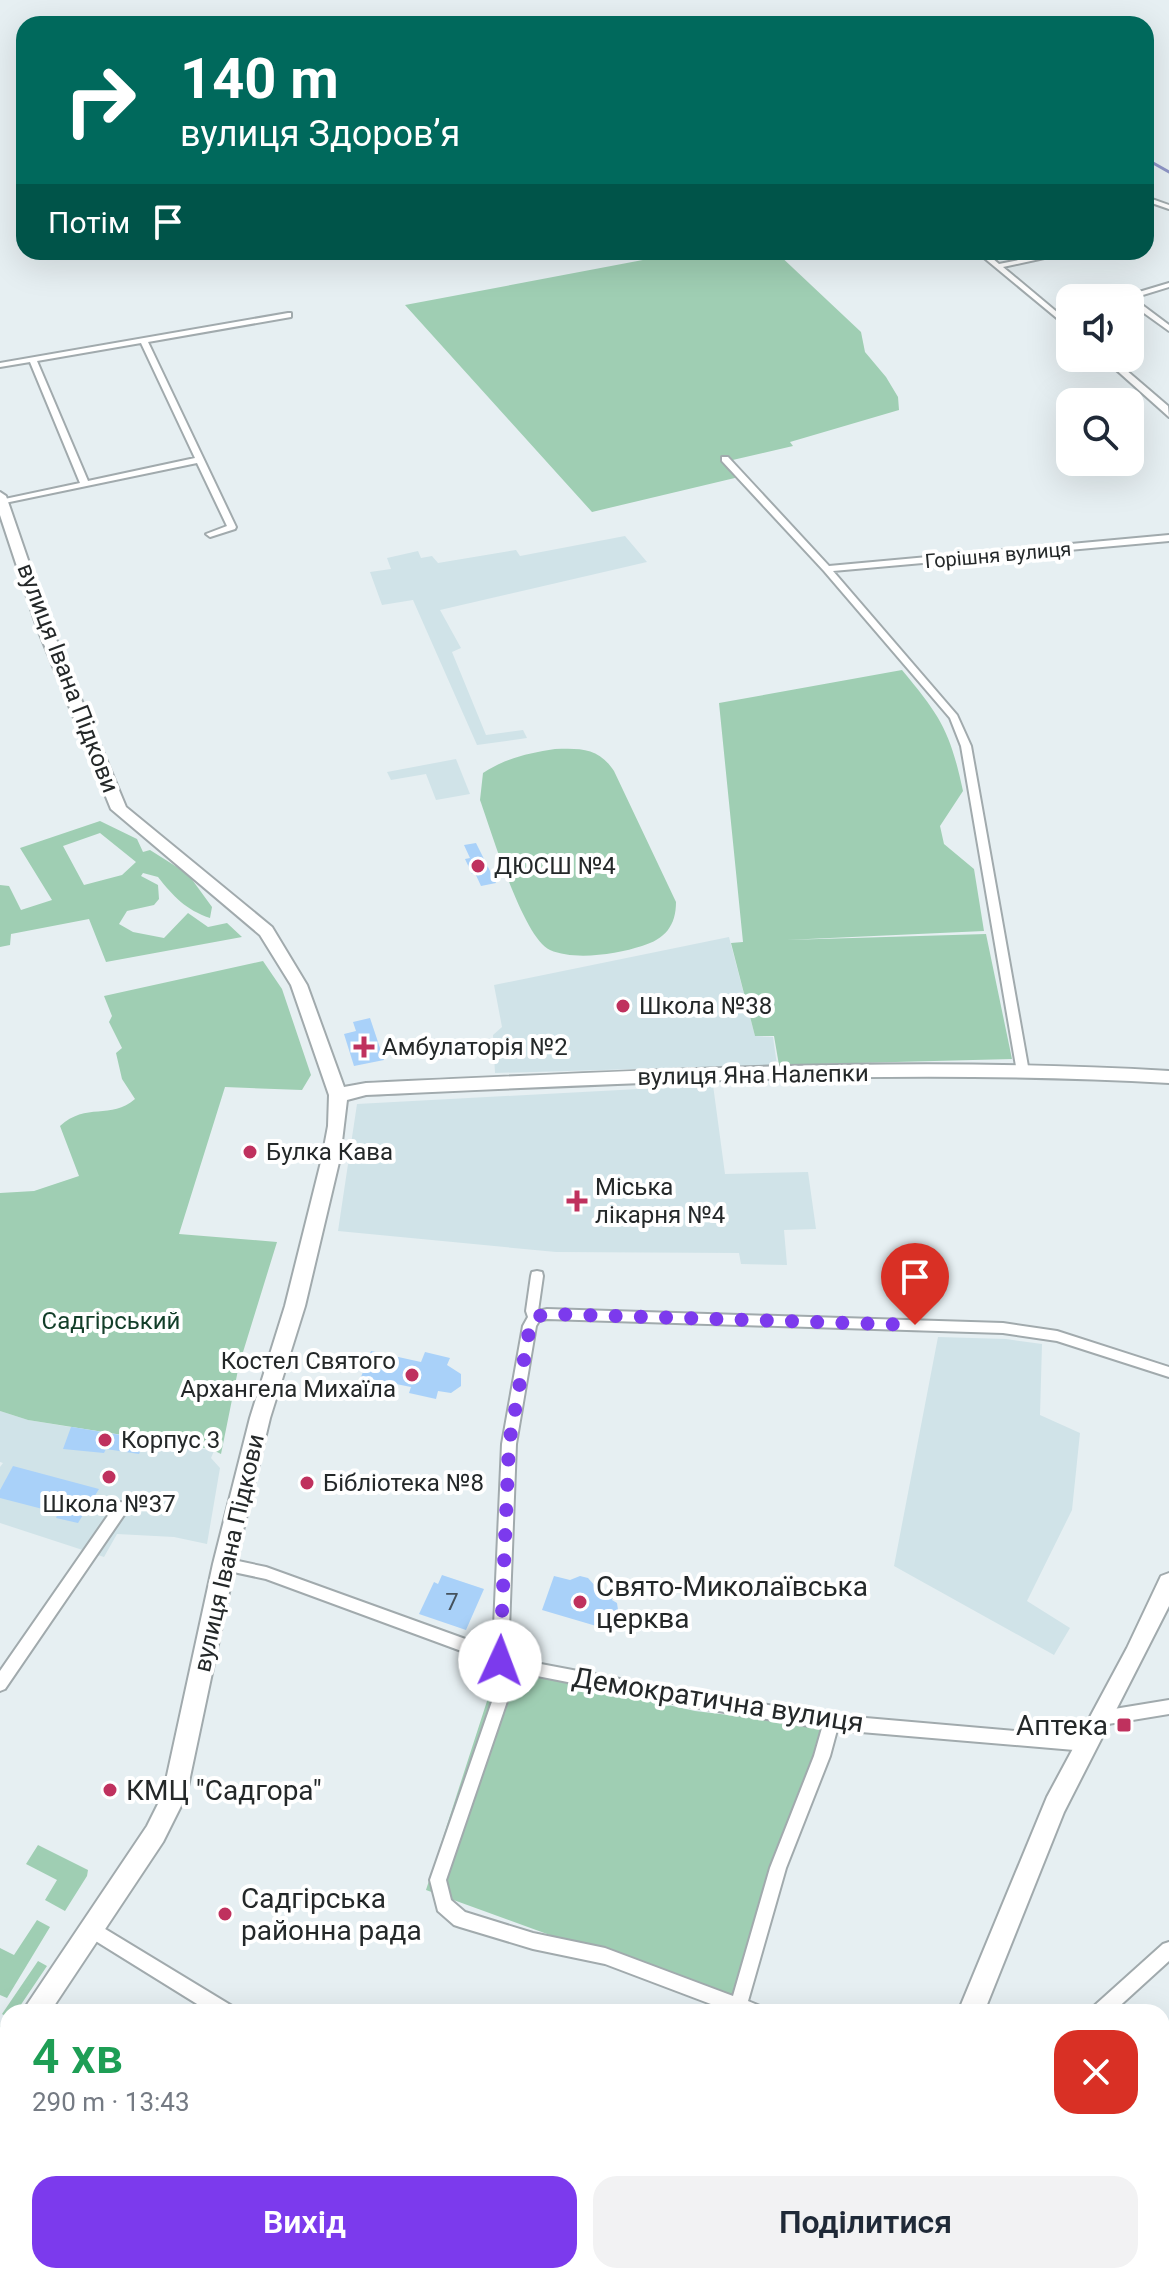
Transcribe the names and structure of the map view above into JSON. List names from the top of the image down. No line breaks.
{"streets":{"street":["Горішня вулиця","вулиця Івана Підкови","вулиця Яна Налепки","Демократична вулиця"]},"crossings":[["вулиця Івана Підкови","вулиця Яна Налепки"],["вулиця Івана Підкови","Демократична вулиця"]],"parks":["Садгірський"],"places":{"other":["ДЮСШ №4","Школа №38","Булка Кава","Костел Святого Архангела Михаїла","Корпус 3","Школа №37","Бібліотека №8","Свято-Миколаївська церква","КМЦ \"Садгора\"","Садгірська районна рада"],"health":["Амбулаторія №2","Міська лікарня №4"],"transit":["Аптека"]},"house_numbers":["7"],"page":{"turn":["140 m","вулиця Здоровʼя"],"then":"Потім","heading":["4 хв","290 m · 13:43"],"buttons":["Вихід","Поділитися"]}}
